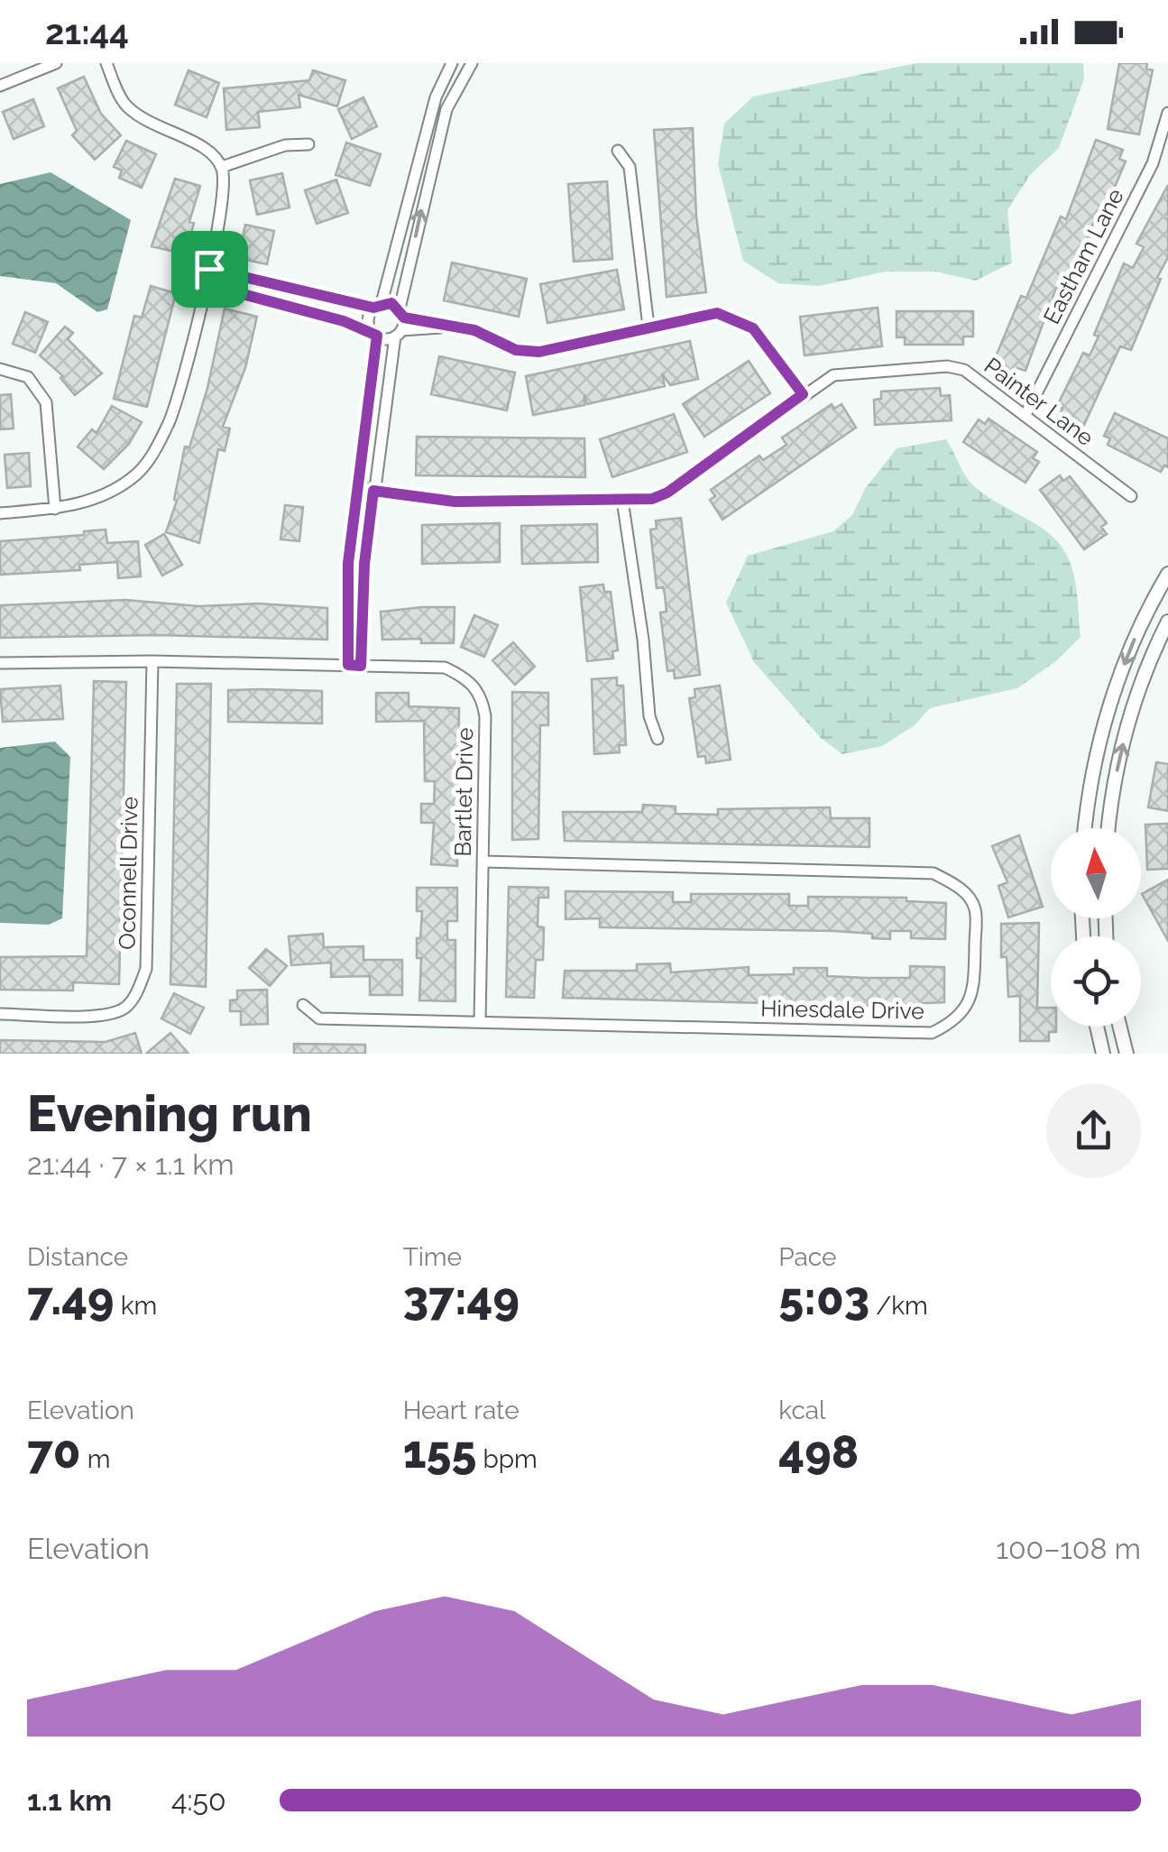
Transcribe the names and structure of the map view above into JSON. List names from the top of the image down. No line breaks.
{"streets":{"street":["Eastham Lane","Painter Lane","Bartlet Drive","Oconnell Drive","Hinesdale Drive"]},"crossings":[["Eastham Lane","Painter Lane"],["Bartlet Drive","Hinesdale Drive"]],"north":"top","page":{"status":"21:44","heading":["Evening run","21:44 · 7 × 1.1 km"],"stats":[["Distance","7.49 km"],["Time","37:49"],["Pace","5:03 /km"],["Elevation","70 m"],["Heart rate","155 bpm"],["kcal","498"]],"chart":["Elevation","100–108 m"],"list":[{"name":"1.1 km","note":"4:50"}]}}
